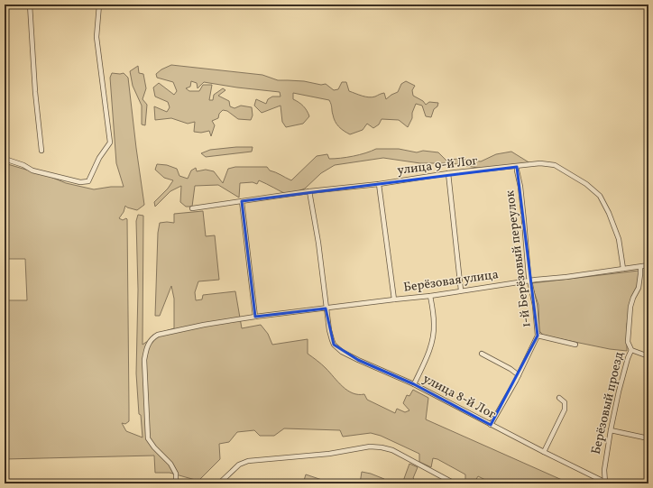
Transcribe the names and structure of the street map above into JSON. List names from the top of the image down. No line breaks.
{"streets":{"street":["улица 9-й Лог","1-й Берёзовый переулок","Берёзовая улица","улица 8-й Лог","Берёзовый проезд"]},"crossings":[["улица 9-й Лог","1-й Берёзовый переулок"],["улица 9-й Лог","Берёзовая улица"],["улица 9-й Лог","улица 8-й Лог"],["1-й Берёзовый переулок","Берёзовая улица"],["1-й Берёзовый переулок","улица 8-й Лог"],["Берёзовая улица","улица 8-й Лог"],["Берёзовая улица","Берёзовый проезд"],["улица 8-й Лог","Берёзовый проезд"]]}
